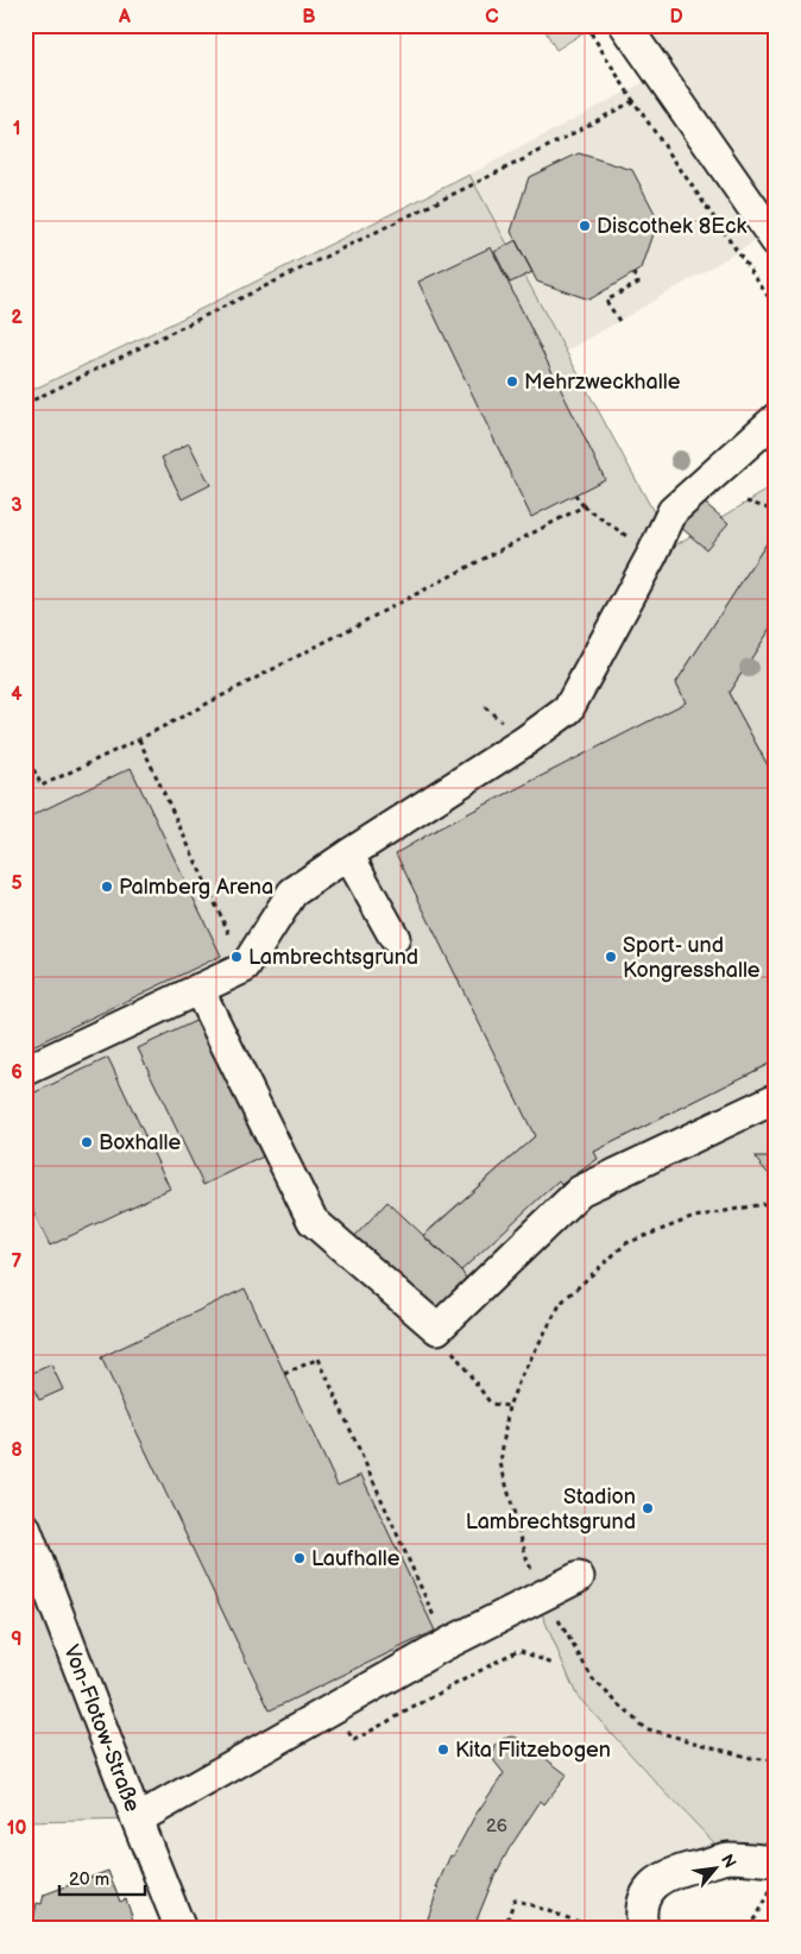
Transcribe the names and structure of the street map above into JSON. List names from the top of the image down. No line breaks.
{"streets":{"street":["Von-Flotow-Straße"]},"places":["Discothek 8Eck","Mehrzweckhalle","Palmberg Arena","Lambrechtsgrund","Sport- und Kongresshalle","Boxhalle","Stadion Lambrechtsgrund","Laufhalle","Kita Flitzebogen"],"house_numbers":["26"],"scale_bar":"20 m","north":"top right","grid":{"columns":["A","B","C","D"],"rows":["1","2","3","4","5","6","7","8","9","10"]}}
